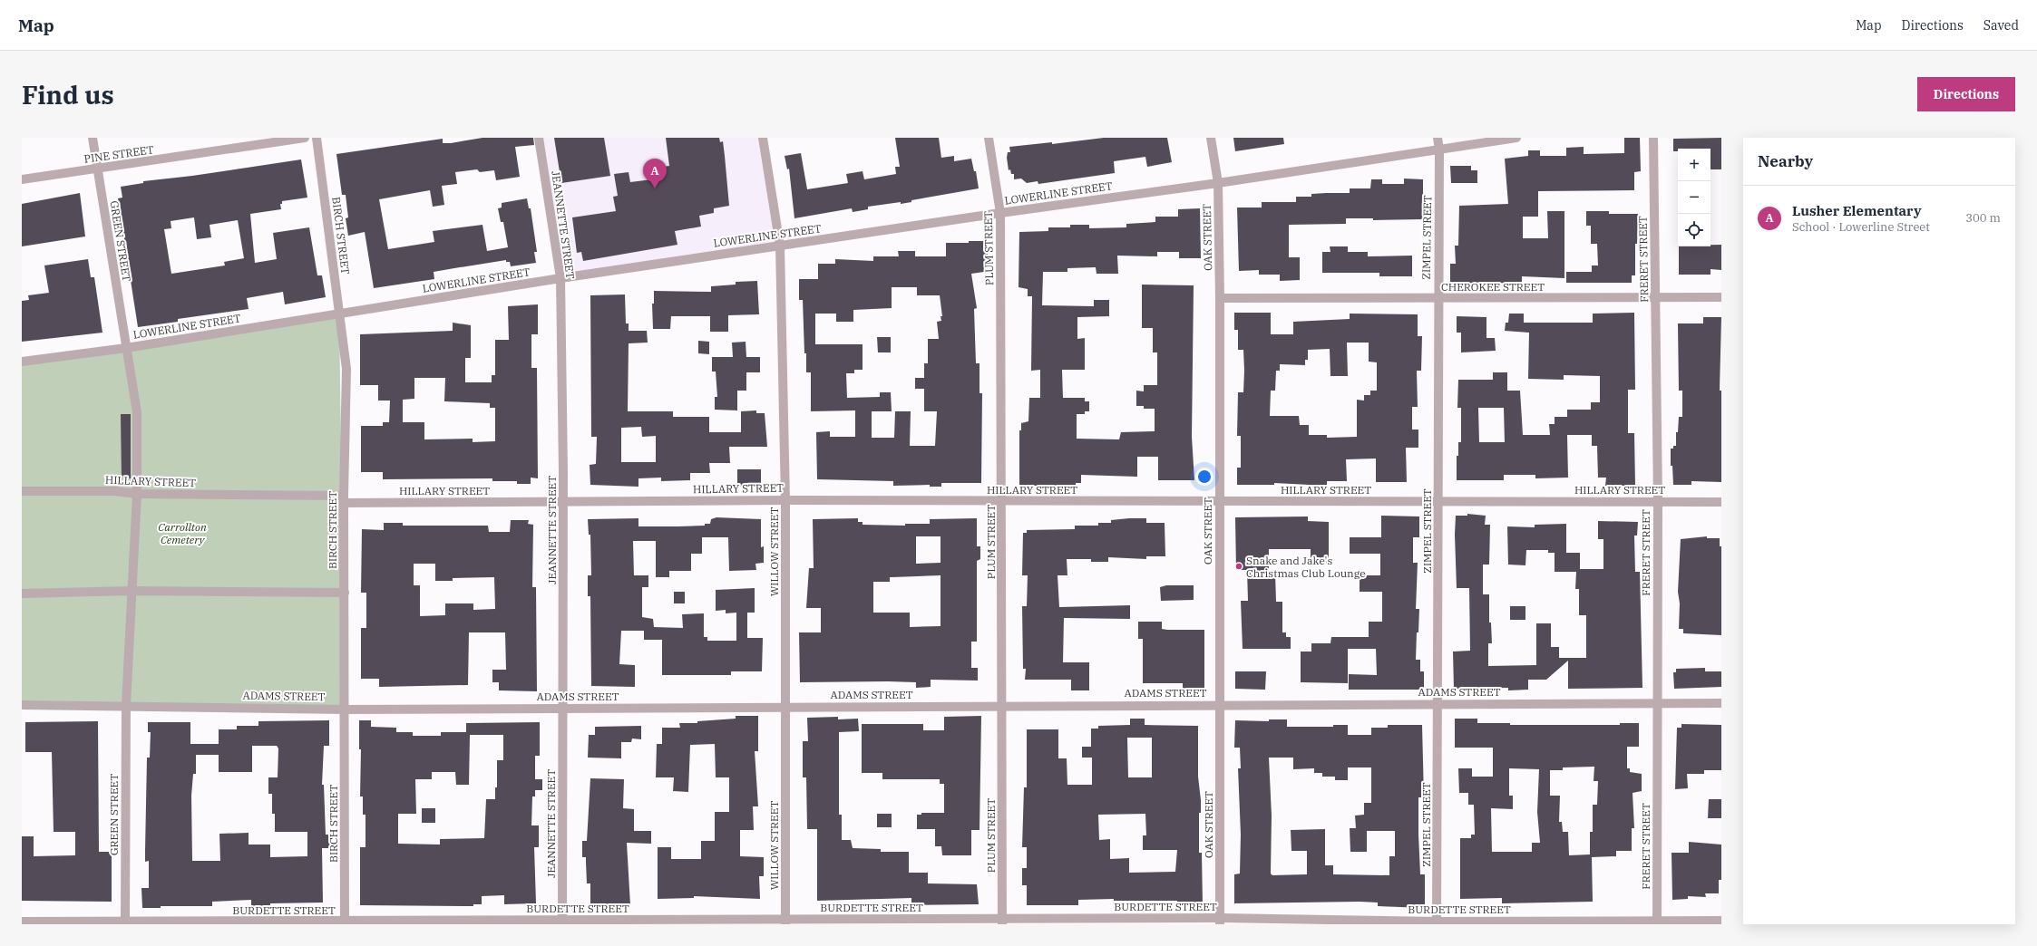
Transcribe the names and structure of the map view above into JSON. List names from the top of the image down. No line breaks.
{"streets":{"street":["PINE STREET","LOWERLINE STREET","JEANNETTE STREET","BIRCH STREET","OAK STREET","ZIMPEL STREET","GREEN STREET","PLUM STREET","FRERET STREET","CHEROKEE STREET","HILLARY STREET","WILLOW STREET","ADAMS STREET","BURDETTE STREET"]},"crossings":[["PINE STREET","GREEN STREET"],["LOWERLINE STREET","JEANNETTE STREET"],["LOWERLINE STREET","BIRCH STREET"],["LOWERLINE STREET","OAK STREET"],["LOWERLINE STREET","ZIMPEL STREET"],["LOWERLINE STREET","GREEN STREET"],["LOWERLINE STREET","PLUM STREET"],["LOWERLINE STREET","WILLOW STREET"],["JEANNETTE STREET","HILLARY STREET"],["JEANNETTE STREET","ADAMS STREET"],["JEANNETTE STREET","BURDETTE STREET"],["BIRCH STREET","HILLARY STREET"],["BIRCH STREET","ADAMS STREET"],["BIRCH STREET","BURDETTE STREET"],["OAK STREET","CHEROKEE STREET"],["OAK STREET","HILLARY STREET"],["OAK STREET","ADAMS STREET"],["OAK STREET","BURDETTE STREET"],["ZIMPEL STREET","CHEROKEE STREET"],["ZIMPEL STREET","HILLARY STREET"],["ZIMPEL STREET","ADAMS STREET"],["ZIMPEL STREET","BURDETTE STREET"],["GREEN STREET","HILLARY STREET"],["GREEN STREET","ADAMS STREET"],["GREEN STREET","BURDETTE STREET"],["PLUM STREET","HILLARY STREET"],["PLUM STREET","ADAMS STREET"],["PLUM STREET","BURDETTE STREET"],["FRERET STREET","CHEROKEE STREET"],["FRERET STREET","HILLARY STREET"],["FRERET STREET","ADAMS STREET"],["FRERET STREET","BURDETTE STREET"],["HILLARY STREET","WILLOW STREET"],["WILLOW STREET","ADAMS STREET"],["WILLOW STREET","BURDETTE STREET"]],"parks":["Carrollton Cemetery"],"places":["Snake and Jake's Christmas Club Lounge"],"page":{"header":"Map","nav":["Map","Directions","Saved"],"buttons":"Directions","title":"Find us","heading":"Nearby","map_buttons":["+","−"],"pins":"A","list":[{"mark":"A","name":"Lusher Elementary","note":"School · Lowerline Street","value":"300 m"}]}}
